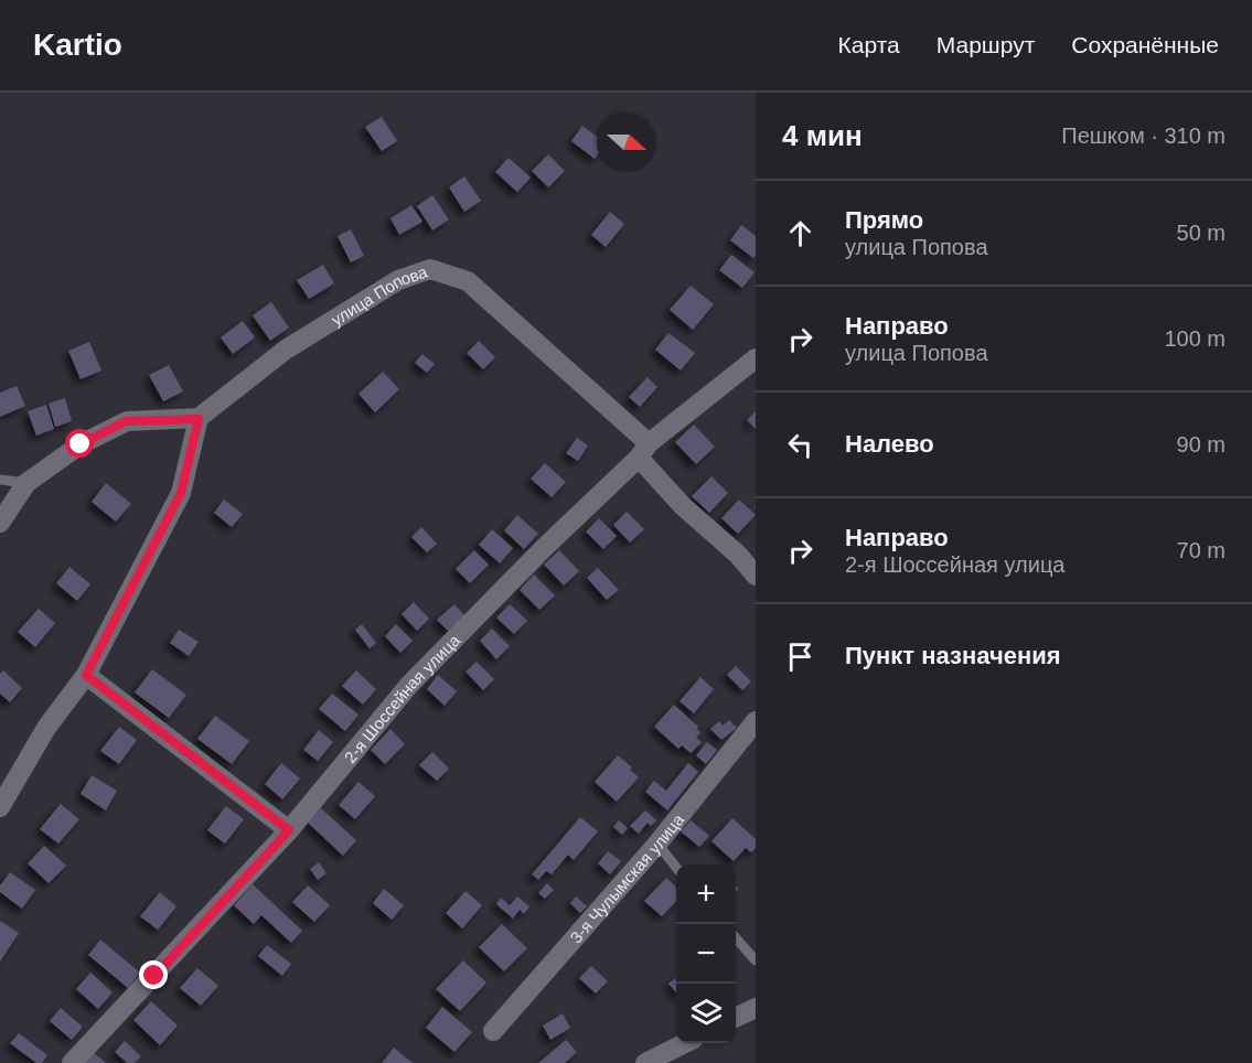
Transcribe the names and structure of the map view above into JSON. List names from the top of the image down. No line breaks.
{"streets":{"street":["улица Попова","2-я Шоссейная улица","3-я Чулымская улица"]},"crossings":[["улица Попова","2-я Шоссейная улица"]],"north":"right","page":{"header":"Kartio","nav":["Карта","Маршрут","Сохранённые"],"heading":["4 мин","Пешком · 310 m"],"list":[["Прямо","улица Попова","50 m"],["Направо","улица Попова","100 m"],["Налево","90 m"],["Направо","2-я Шоссейная улица","70 m"],"Пункт назначения"],"map_buttons":["+","−"]}}
